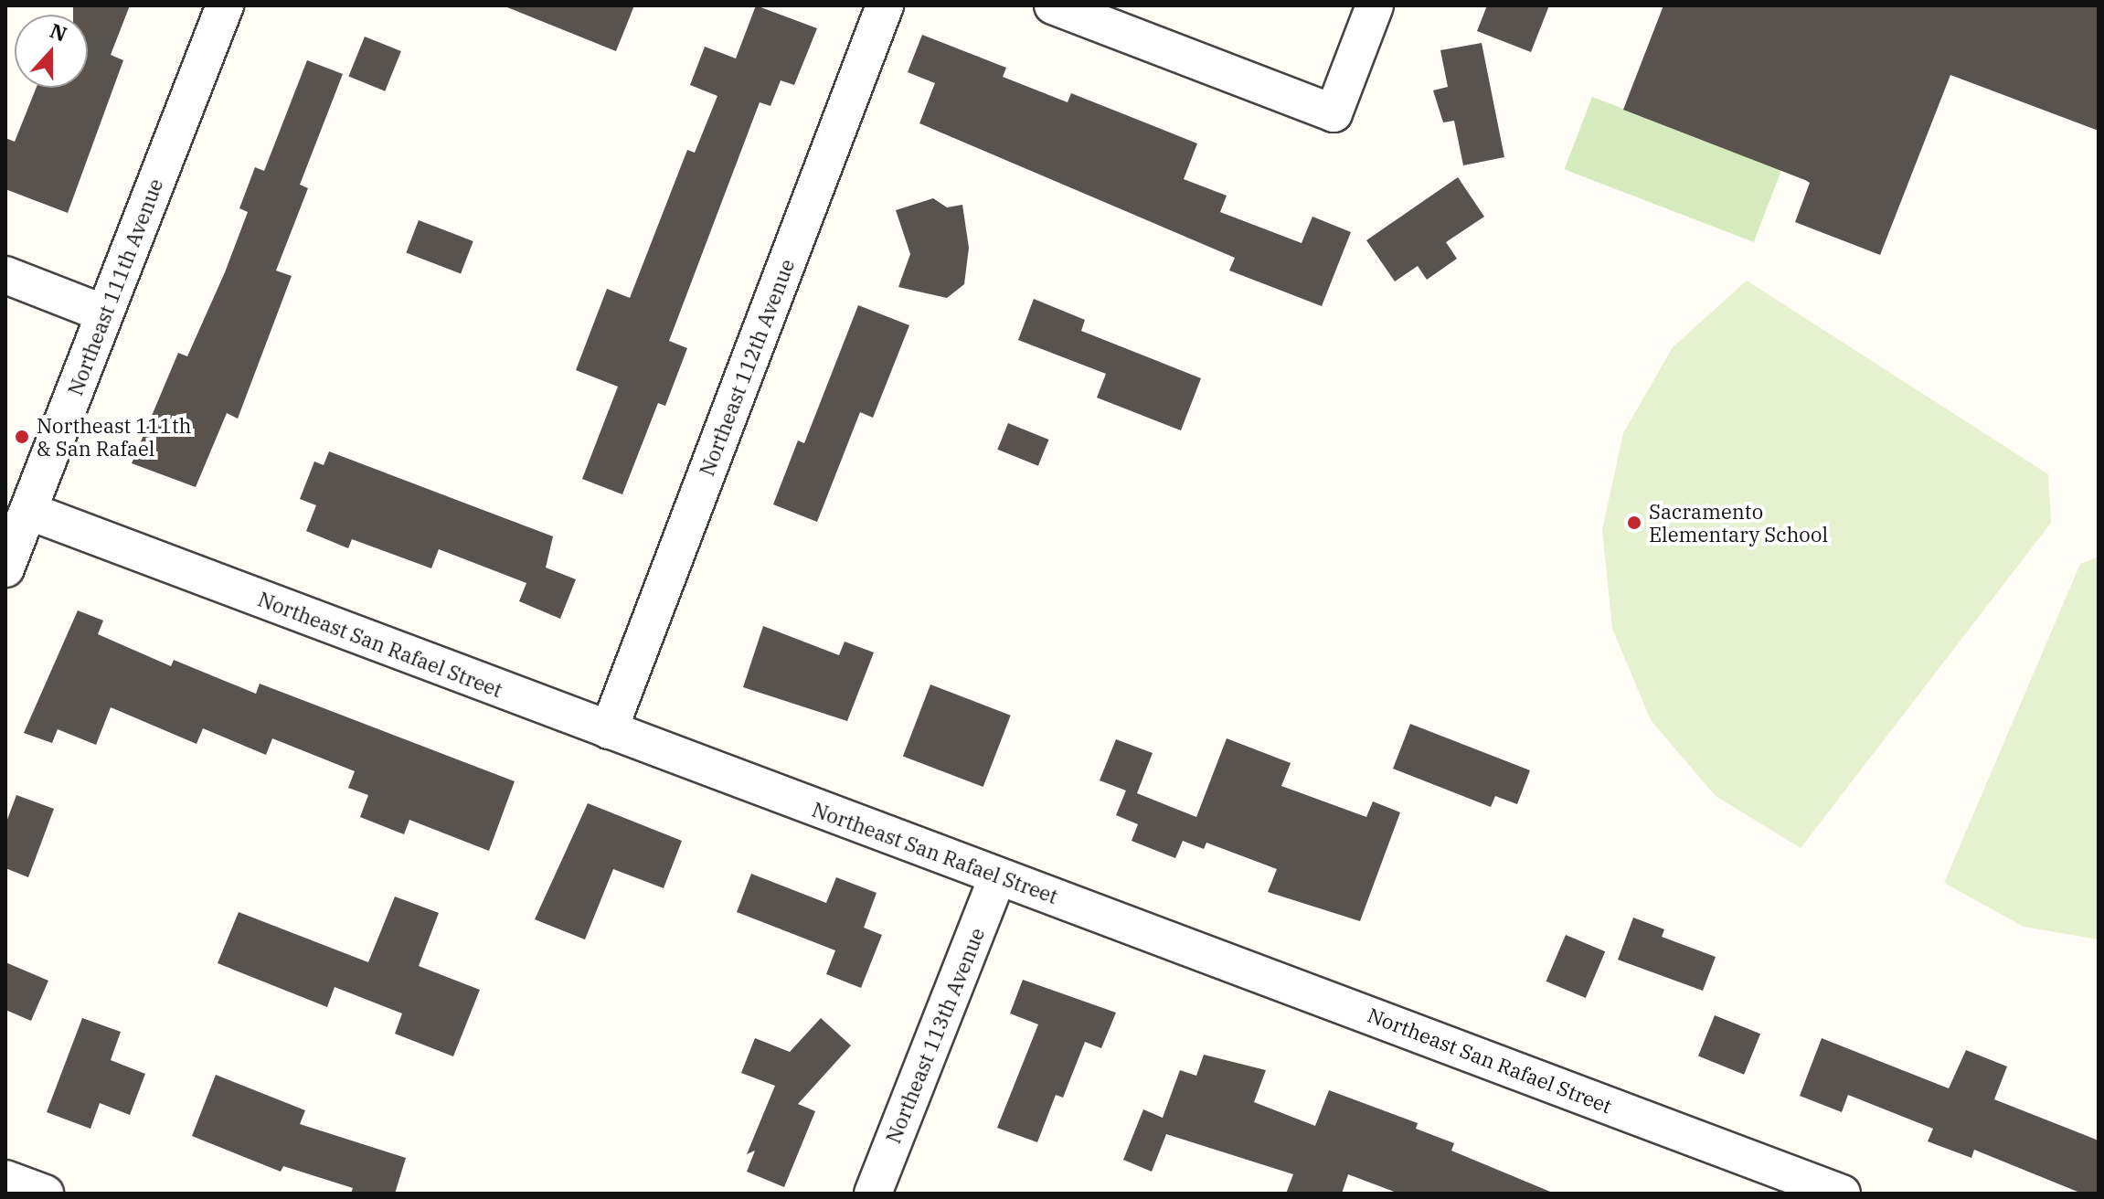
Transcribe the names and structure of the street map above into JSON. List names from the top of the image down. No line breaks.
{"streets":{"street":["Northeast 111th Avenue","Northeast 112th Avenue","Northeast San Rafael Street","Northeast 113th Avenue"]},"crossings":[["Northeast 111th Avenue","Northeast San Rafael Street"],["Northeast 112th Avenue","Northeast San Rafael Street"],["Northeast San Rafael Street","Northeast 113th Avenue"]],"places":["Northeast 111th & San Rafael","Sacramento Elementary School"],"north":"top"}
